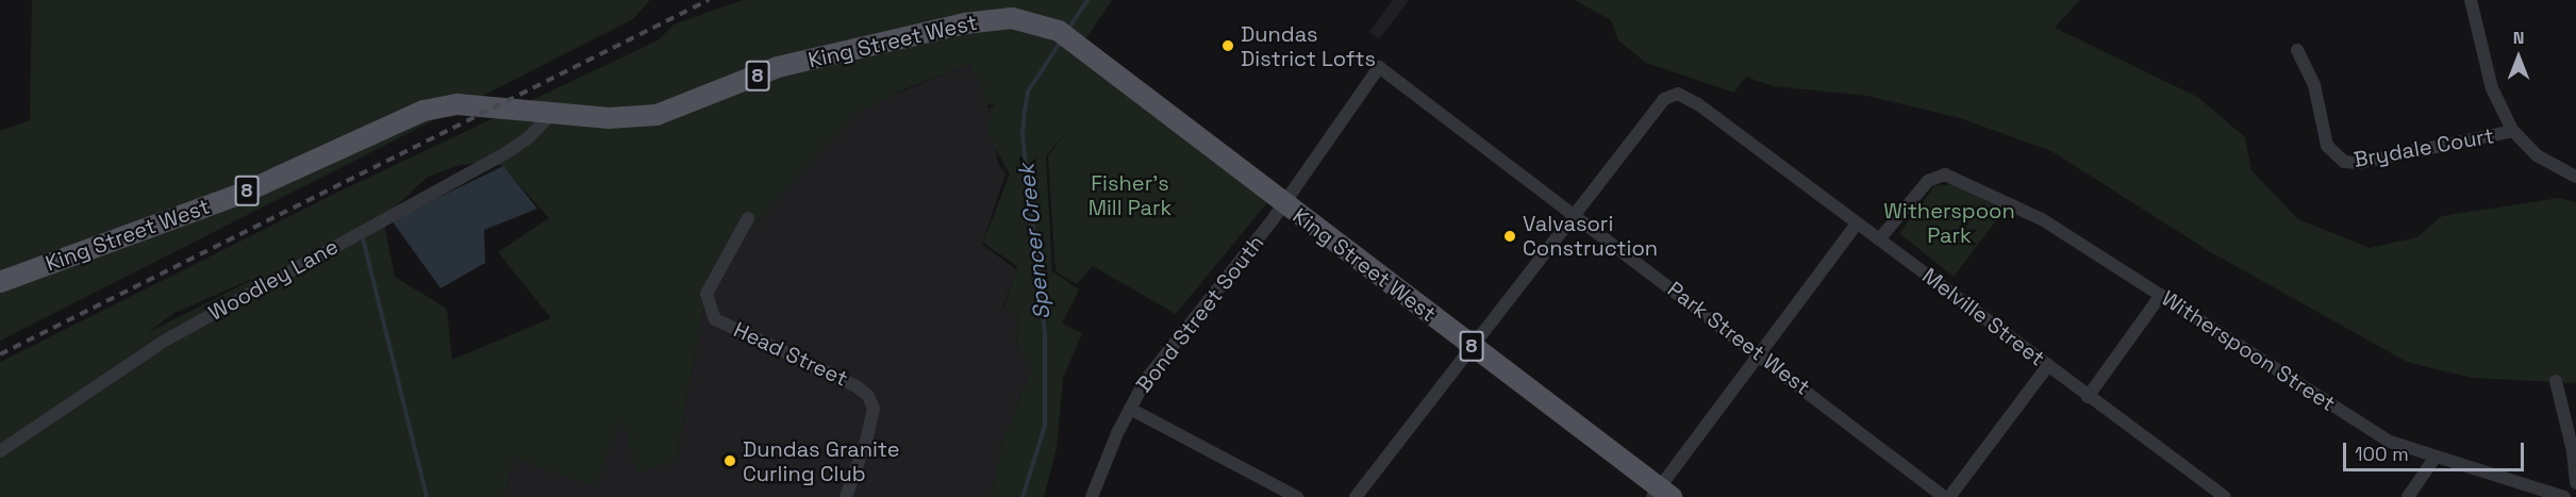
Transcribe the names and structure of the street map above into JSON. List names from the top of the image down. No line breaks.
{"streets":{"main road":["King Street West","8"],"street":["Brydale Court","Woodley Lane","Bond Street South","Melville Street","Park Street West","Witherspoon Street","Head Street"]},"crossings":[["King Street West","Woodley Lane"],["King Street West","Bond Street South"],["Bond Street South","Park Street West"],["Melville Street","Park Street West"],["Melville Street","Witherspoon Street"]],"water":["Spencer Creek"],"parks":["Fisher's Mill Park","Witherspoon Park"],"places":["Dundas District Lofts","Valvasori Construction","Dundas Granite Curling Club"],"scale_bar":"100 m","north":"top"}
